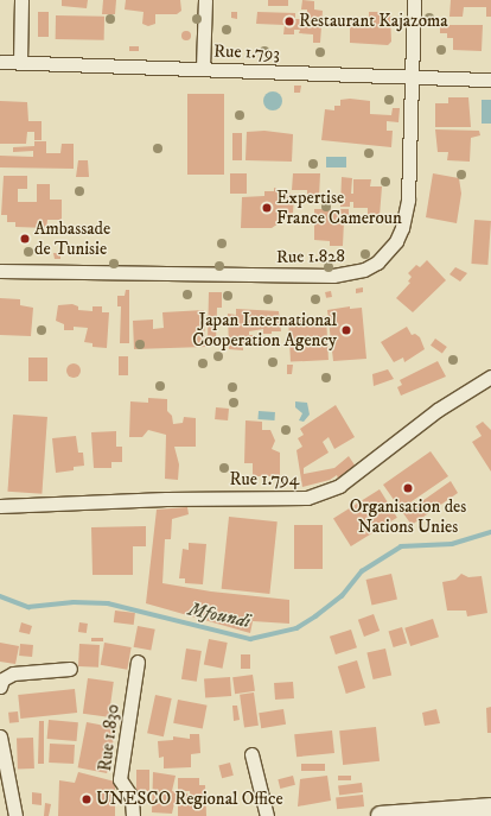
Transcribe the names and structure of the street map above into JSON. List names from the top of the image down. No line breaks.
{"streets":{"street":["Rue 1.793","Rue 1.828","Rue 1.794","Rue 1.830"]},"crossings":[["Rue 1.793","Rue 1.828"]],"water":["Mfoundi"],"places":["Restaurant Kajazoma","Expertise France Cameroun","Ambassade de Tunisie","Japan International Cooperation Agency","Organisation des Nations Unies","UNESCO Regional Office"]}
